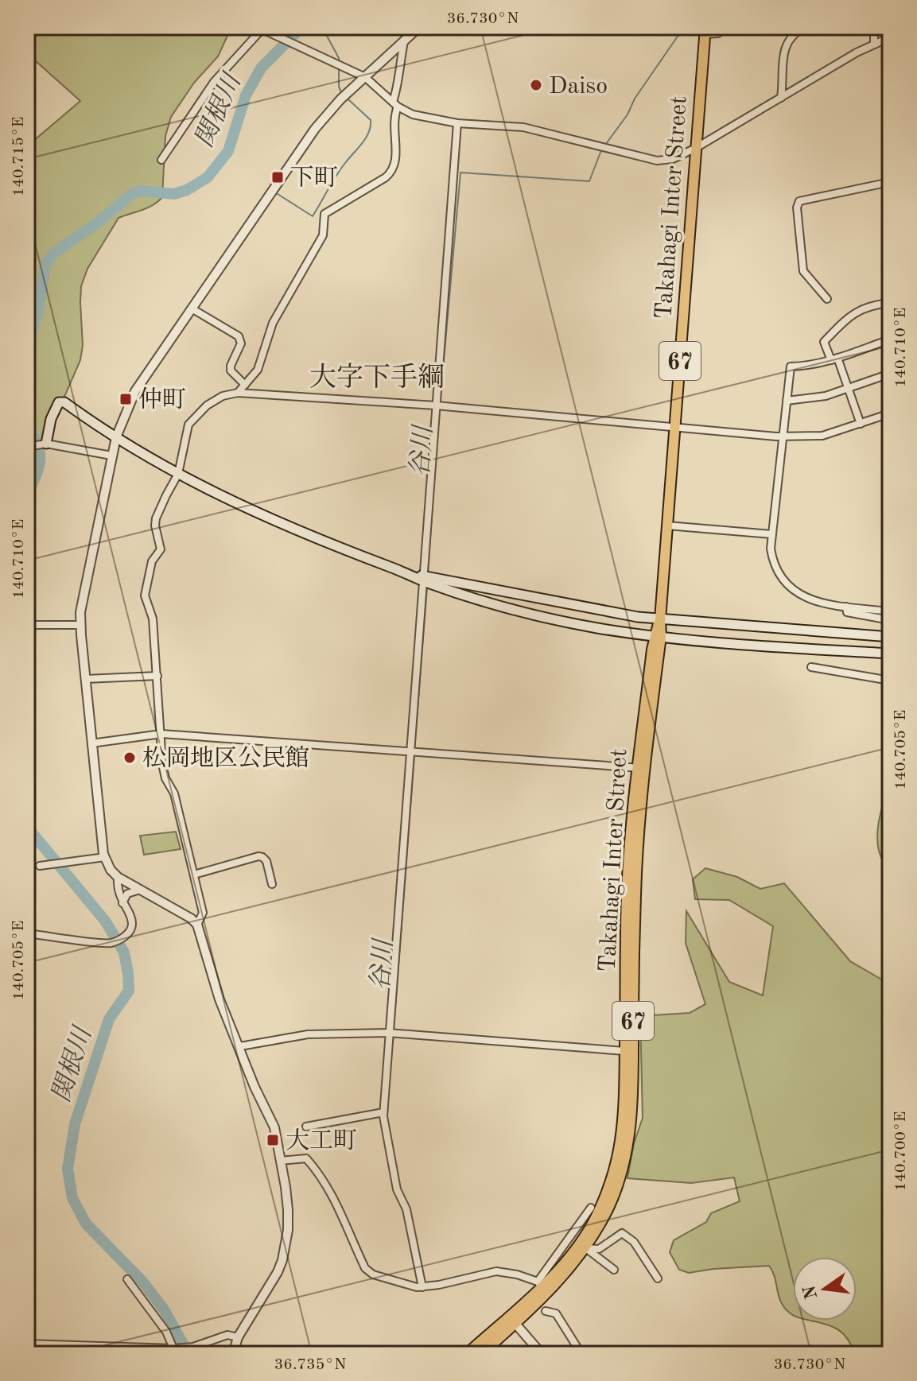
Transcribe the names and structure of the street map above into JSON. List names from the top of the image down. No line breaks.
{"streets":{"main road":["Takahagi Inter Street","67"]},"districts":["大字下手綱"],"water":["関根川","谷川"],"places":{"other":["Daiso","松岡地区公民館"],"transit":["下町","仲町","大工町"]},"north":"left","coordinates":["36.730°N","140.715°E","140.710°E","140.705°E","140.700°E","36.735°N"]}
